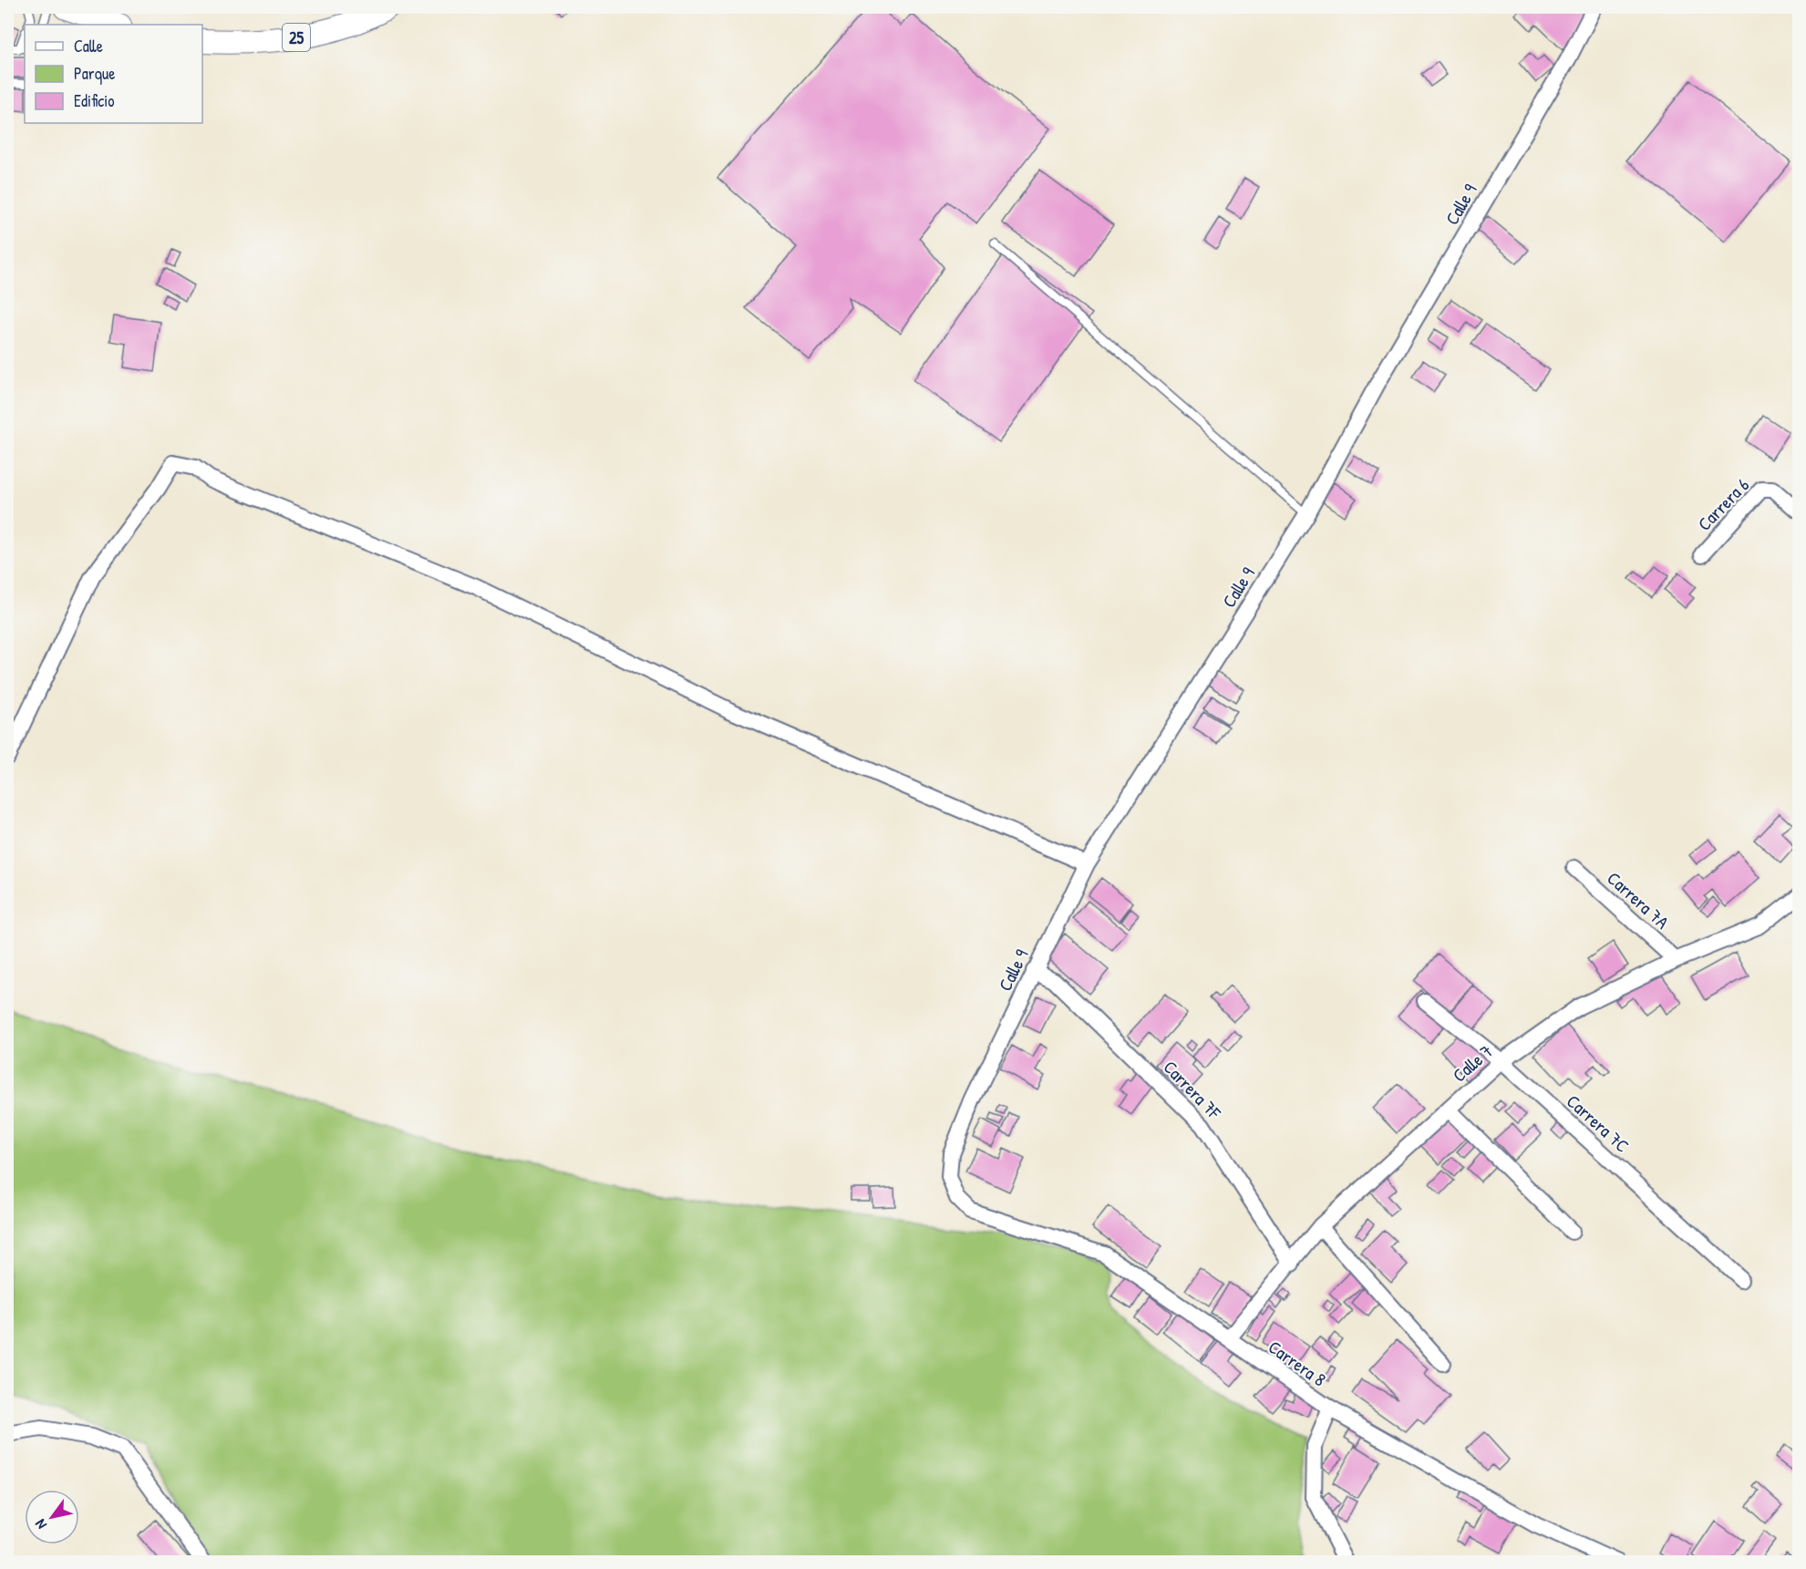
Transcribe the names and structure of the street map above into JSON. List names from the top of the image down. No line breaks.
{"streets":{"main road":["25"],"street":["Calle 9","Carrera 6","Carrera 7A","Calle 7","Carrera 7F","Carrera 7C","Carrera 8"]},"crossings":[["Calle 9","Carrera 7F"],["Calle 9","Carrera 8"],["Carrera 7A","Calle 7"],["Calle 7","Carrera 7F"],["Calle 7","Carrera 7C"],["Calle 7","Carrera 8"]],"legend":["Calle","Parque","Edificio"],"north":"bottom left"}
